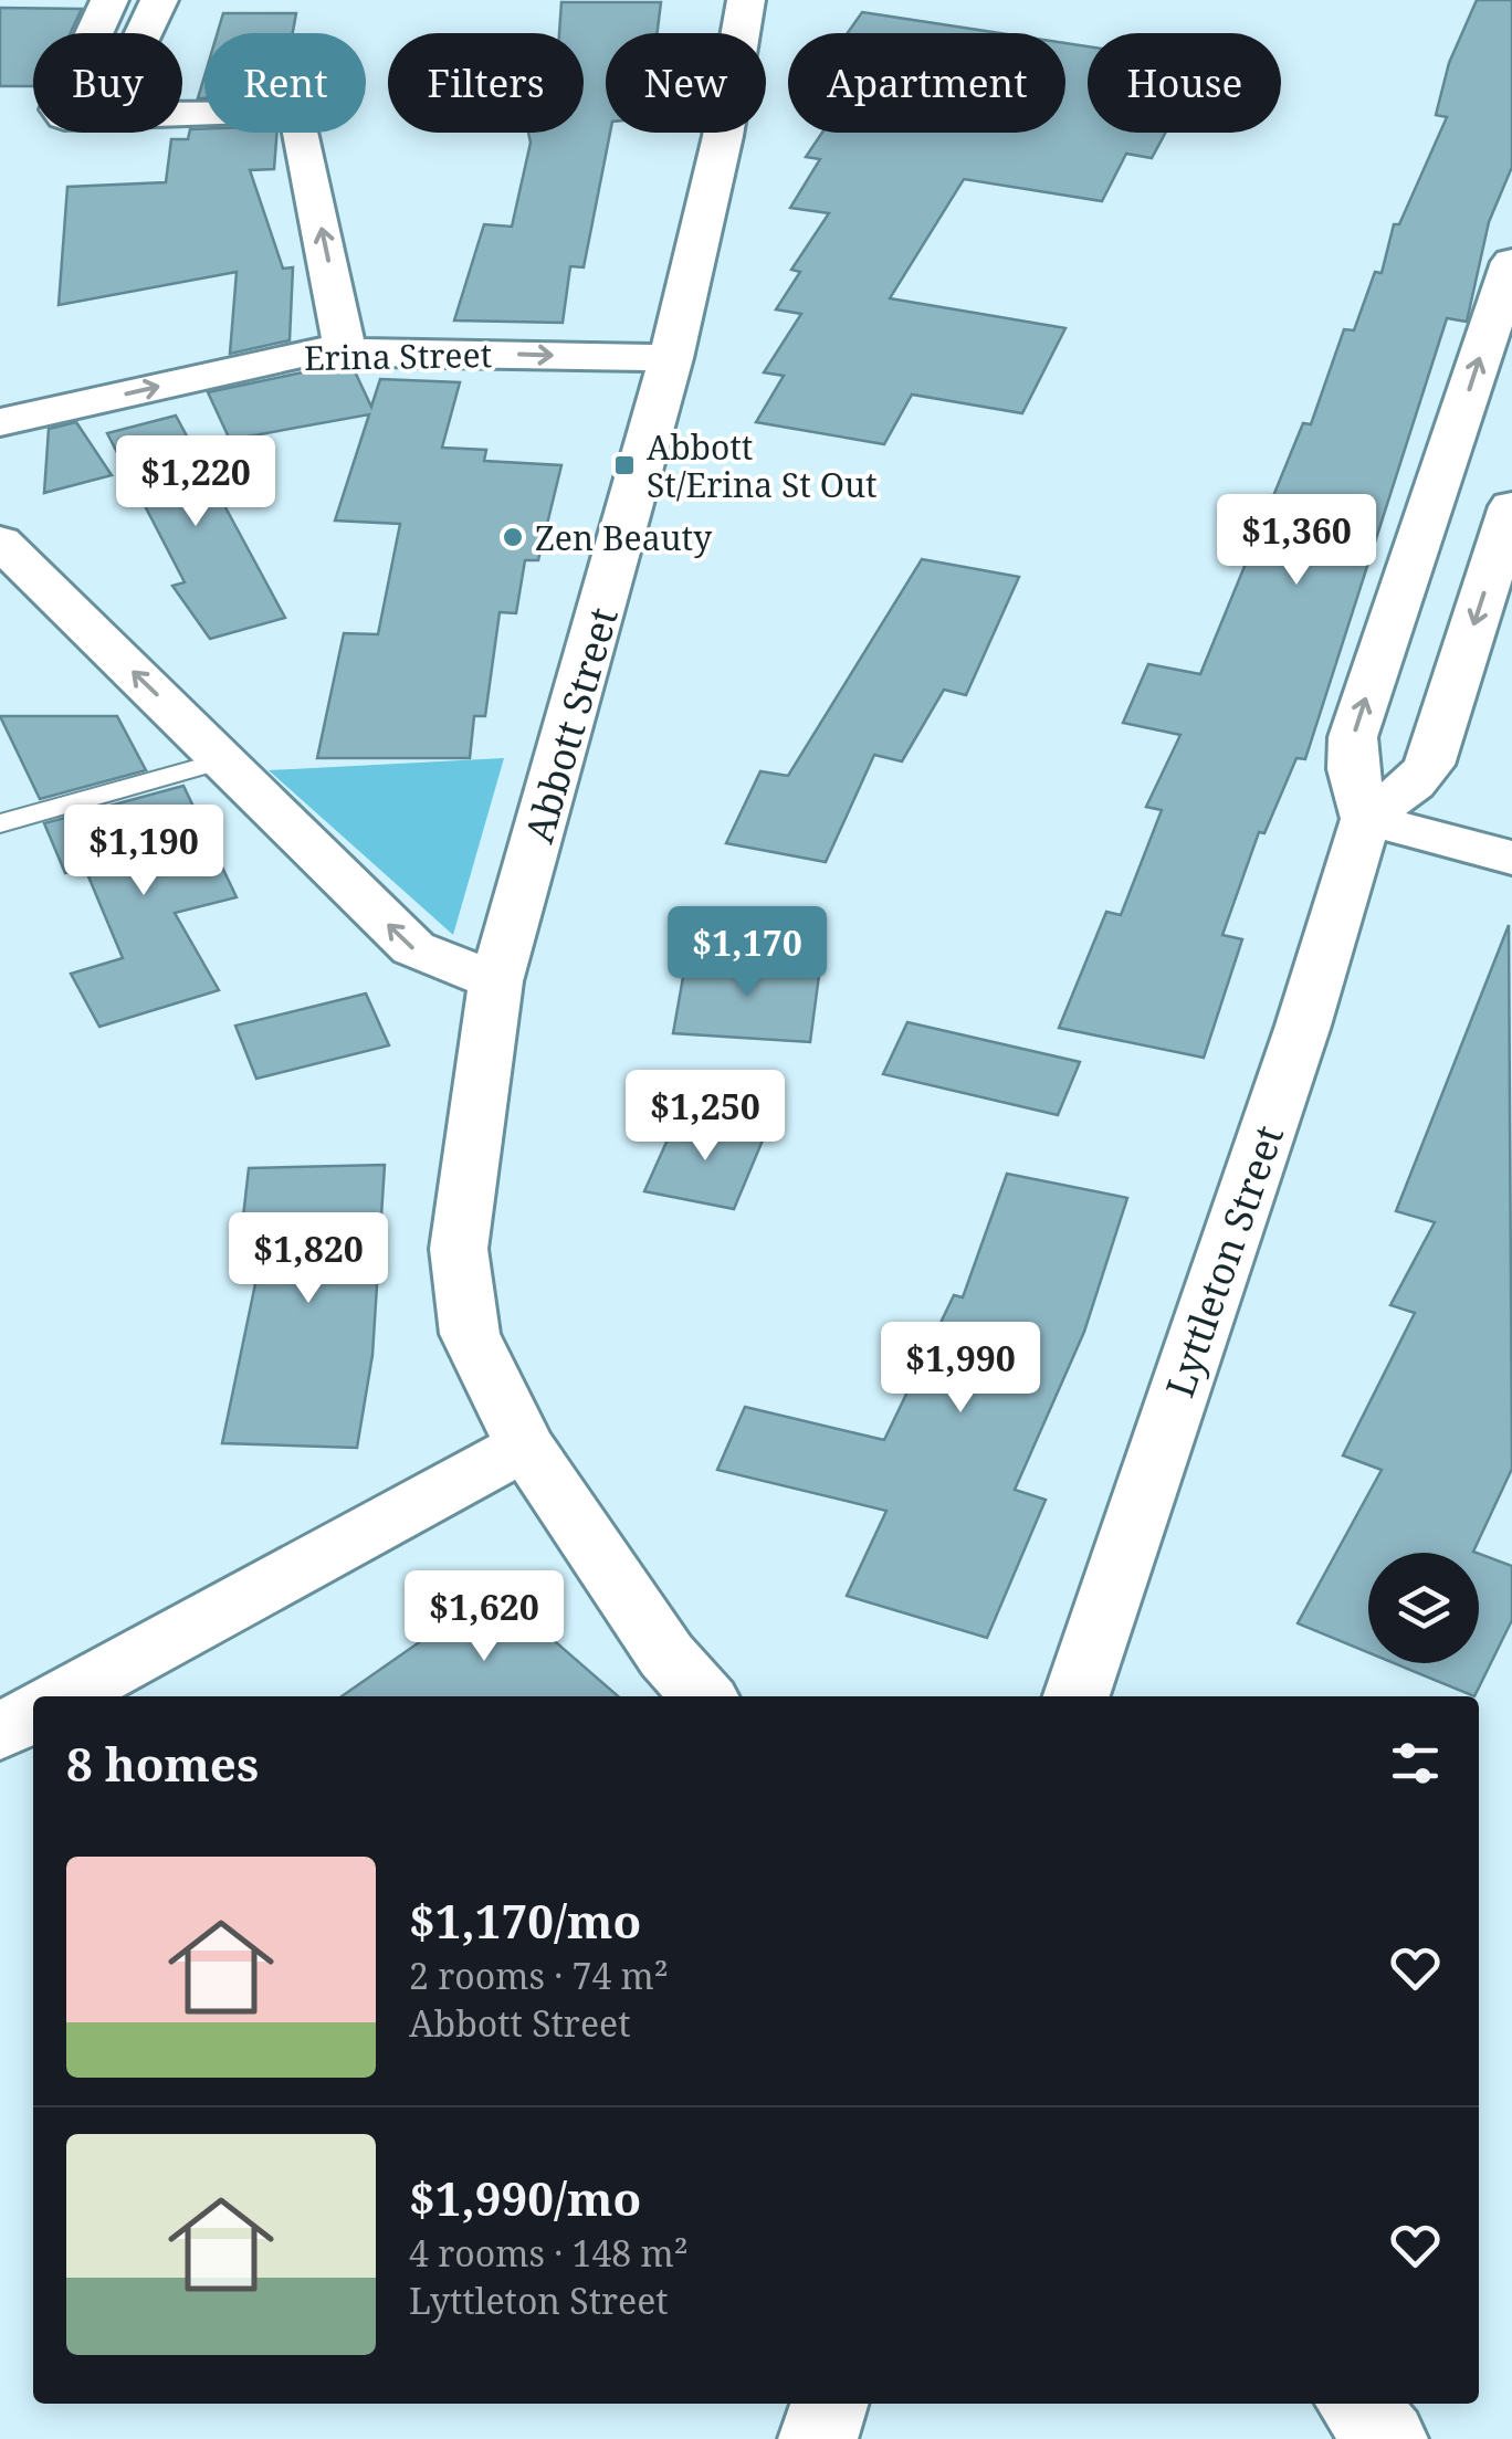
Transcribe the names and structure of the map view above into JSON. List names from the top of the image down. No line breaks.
{"streets":{"street":["Erina Street","Abbott Street","Lyttleton Street"]},"crossings":[["Erina Street","Abbott Street"]],"one_way":["Erina Street"],"places":{"transit":["Abbott St/Erina St Out"],"other":["Zen Beauty"]},"page":{"chip":["Buy","Rent","Filters","New","Apartment","House"],"price":["$1,220","$1,360","$1,190","$1,170","$1,250","$1,820","$1,990","$1,620"],"heading":"8 homes","list":[{"name":"$1,170/mo","note":"2 rooms · 74 m² · Abbott Street"},{"name":"$1,990/mo","note":"4 rooms · 148 m² · Lyttleton Street"}]}}
